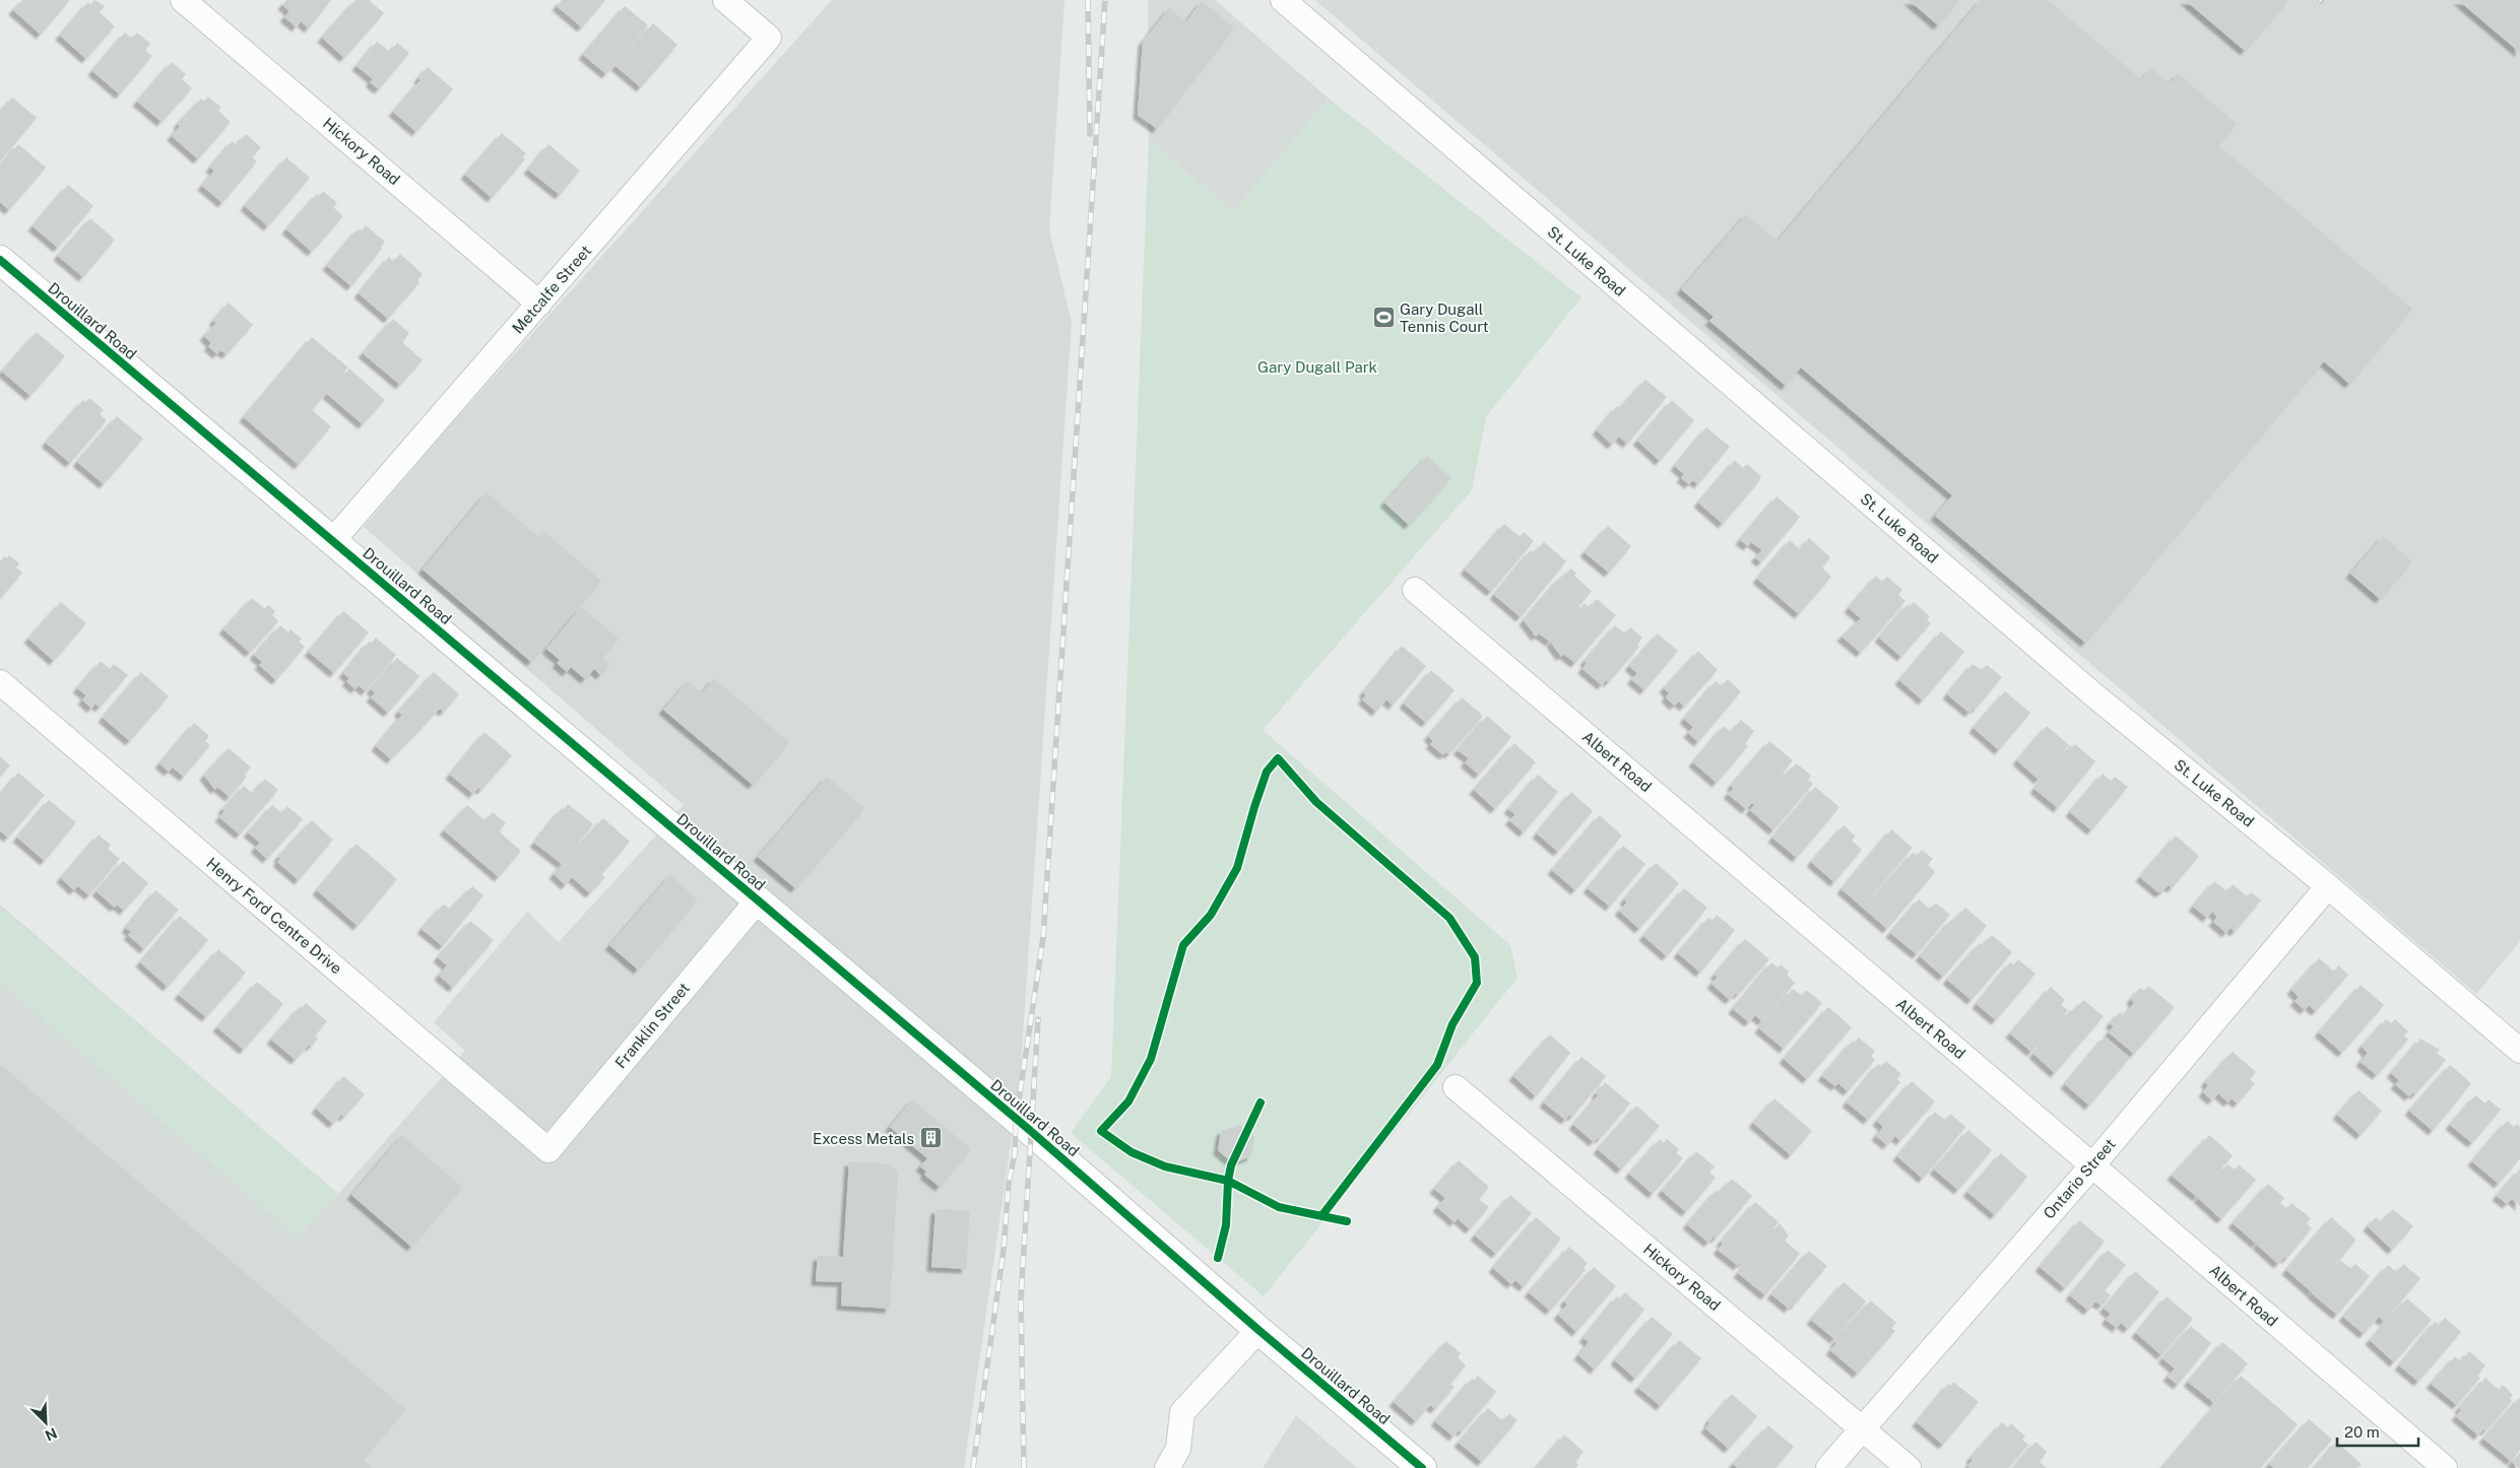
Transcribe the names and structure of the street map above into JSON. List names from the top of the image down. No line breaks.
{"streets":{"street":["Hickory Road","St. Luke Road","Metcalfe Street","Drouillard Road","Albert Road","Henry Ford Centre Drive","Franklin Street","Ontario Street"]},"crossings":[["Hickory Road","Metcalfe Street"],["Hickory Road","Ontario Street"],["St. Luke Road","Ontario Street"],["Metcalfe Street","Drouillard Road"],["Drouillard Road","Franklin Street"],["Albert Road","Ontario Street"],["Henry Ford Centre Drive","Franklin Street"]],"parks":["Gary Dugall Park"],"places":{"sports":["Gary Dugall Tennis Court"],"building":["Excess Metals"]},"scale_bar":"20 m","north":"bottom right"}
